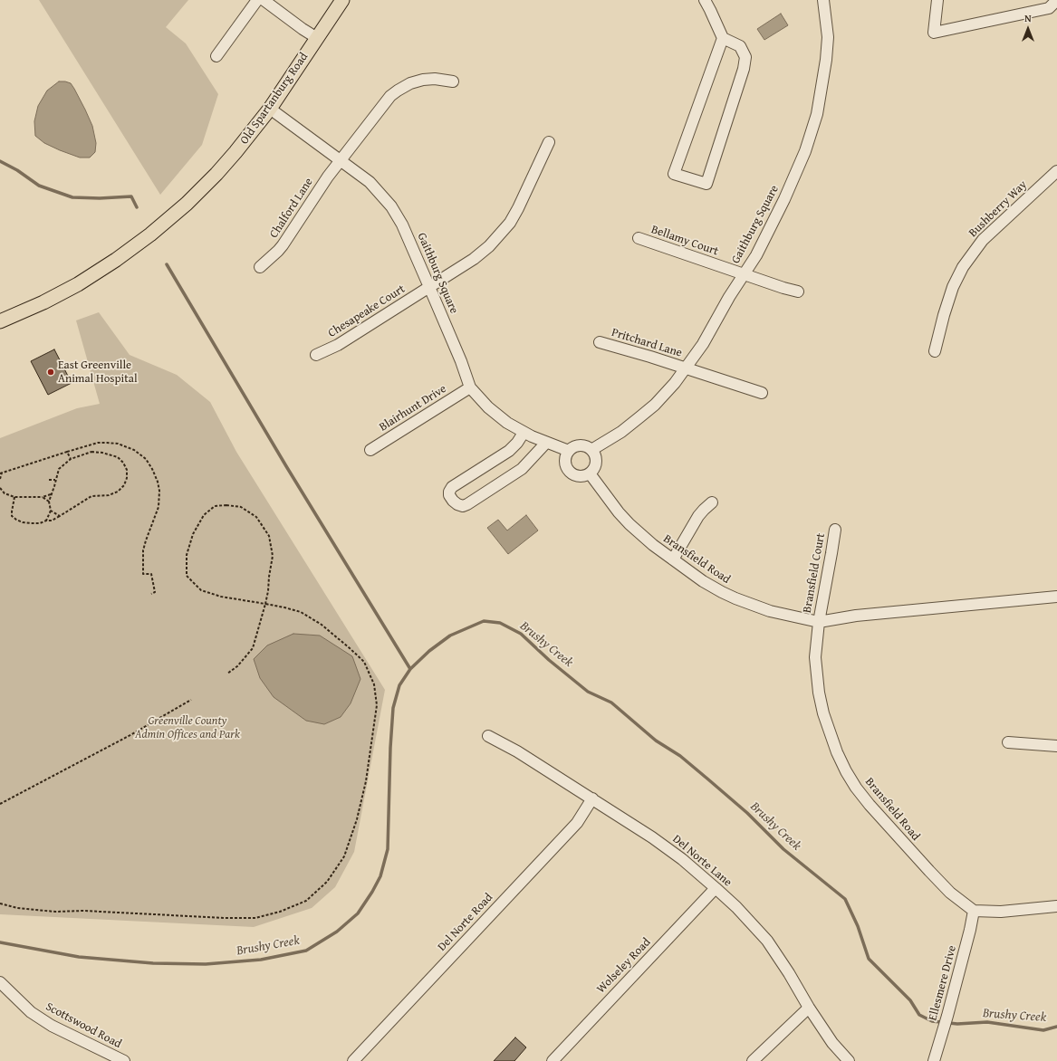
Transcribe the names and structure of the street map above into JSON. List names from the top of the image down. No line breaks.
{"streets":{"main road":["Old Spartanburg Road"],"street":["Chalford Lane","Bushberry Way","Gaithburg Square","Bellamy Court","Chesapeake Court","Pritchard Lane","Blairhunt Drive","Bransfield Road","Bransfield Court","Del Norte Lane","Del Norte Road","Wolseley Road","Ellesmere Drive","Scottswood Road"]},"crossings":[["Old Spartanburg Road","Gaithburg Square"],["Chalford Lane","Gaithburg Square"],["Gaithburg Square","Bellamy Court"],["Gaithburg Square","Chesapeake Court"],["Gaithburg Square","Pritchard Lane"],["Gaithburg Square","Blairhunt Drive"],["Gaithburg Square","Bransfield Road"],["Bransfield Road","Bransfield Court"],["Bransfield Road","Ellesmere Drive"],["Del Norte Lane","Del Norte Road"],["Del Norte Lane","Wolseley Road"]],"water":["Brushy Creek"],"parks":["Greenville County Admin Offices and Park"],"places":["East Greenville Animal Hospital"],"north":"top"}
